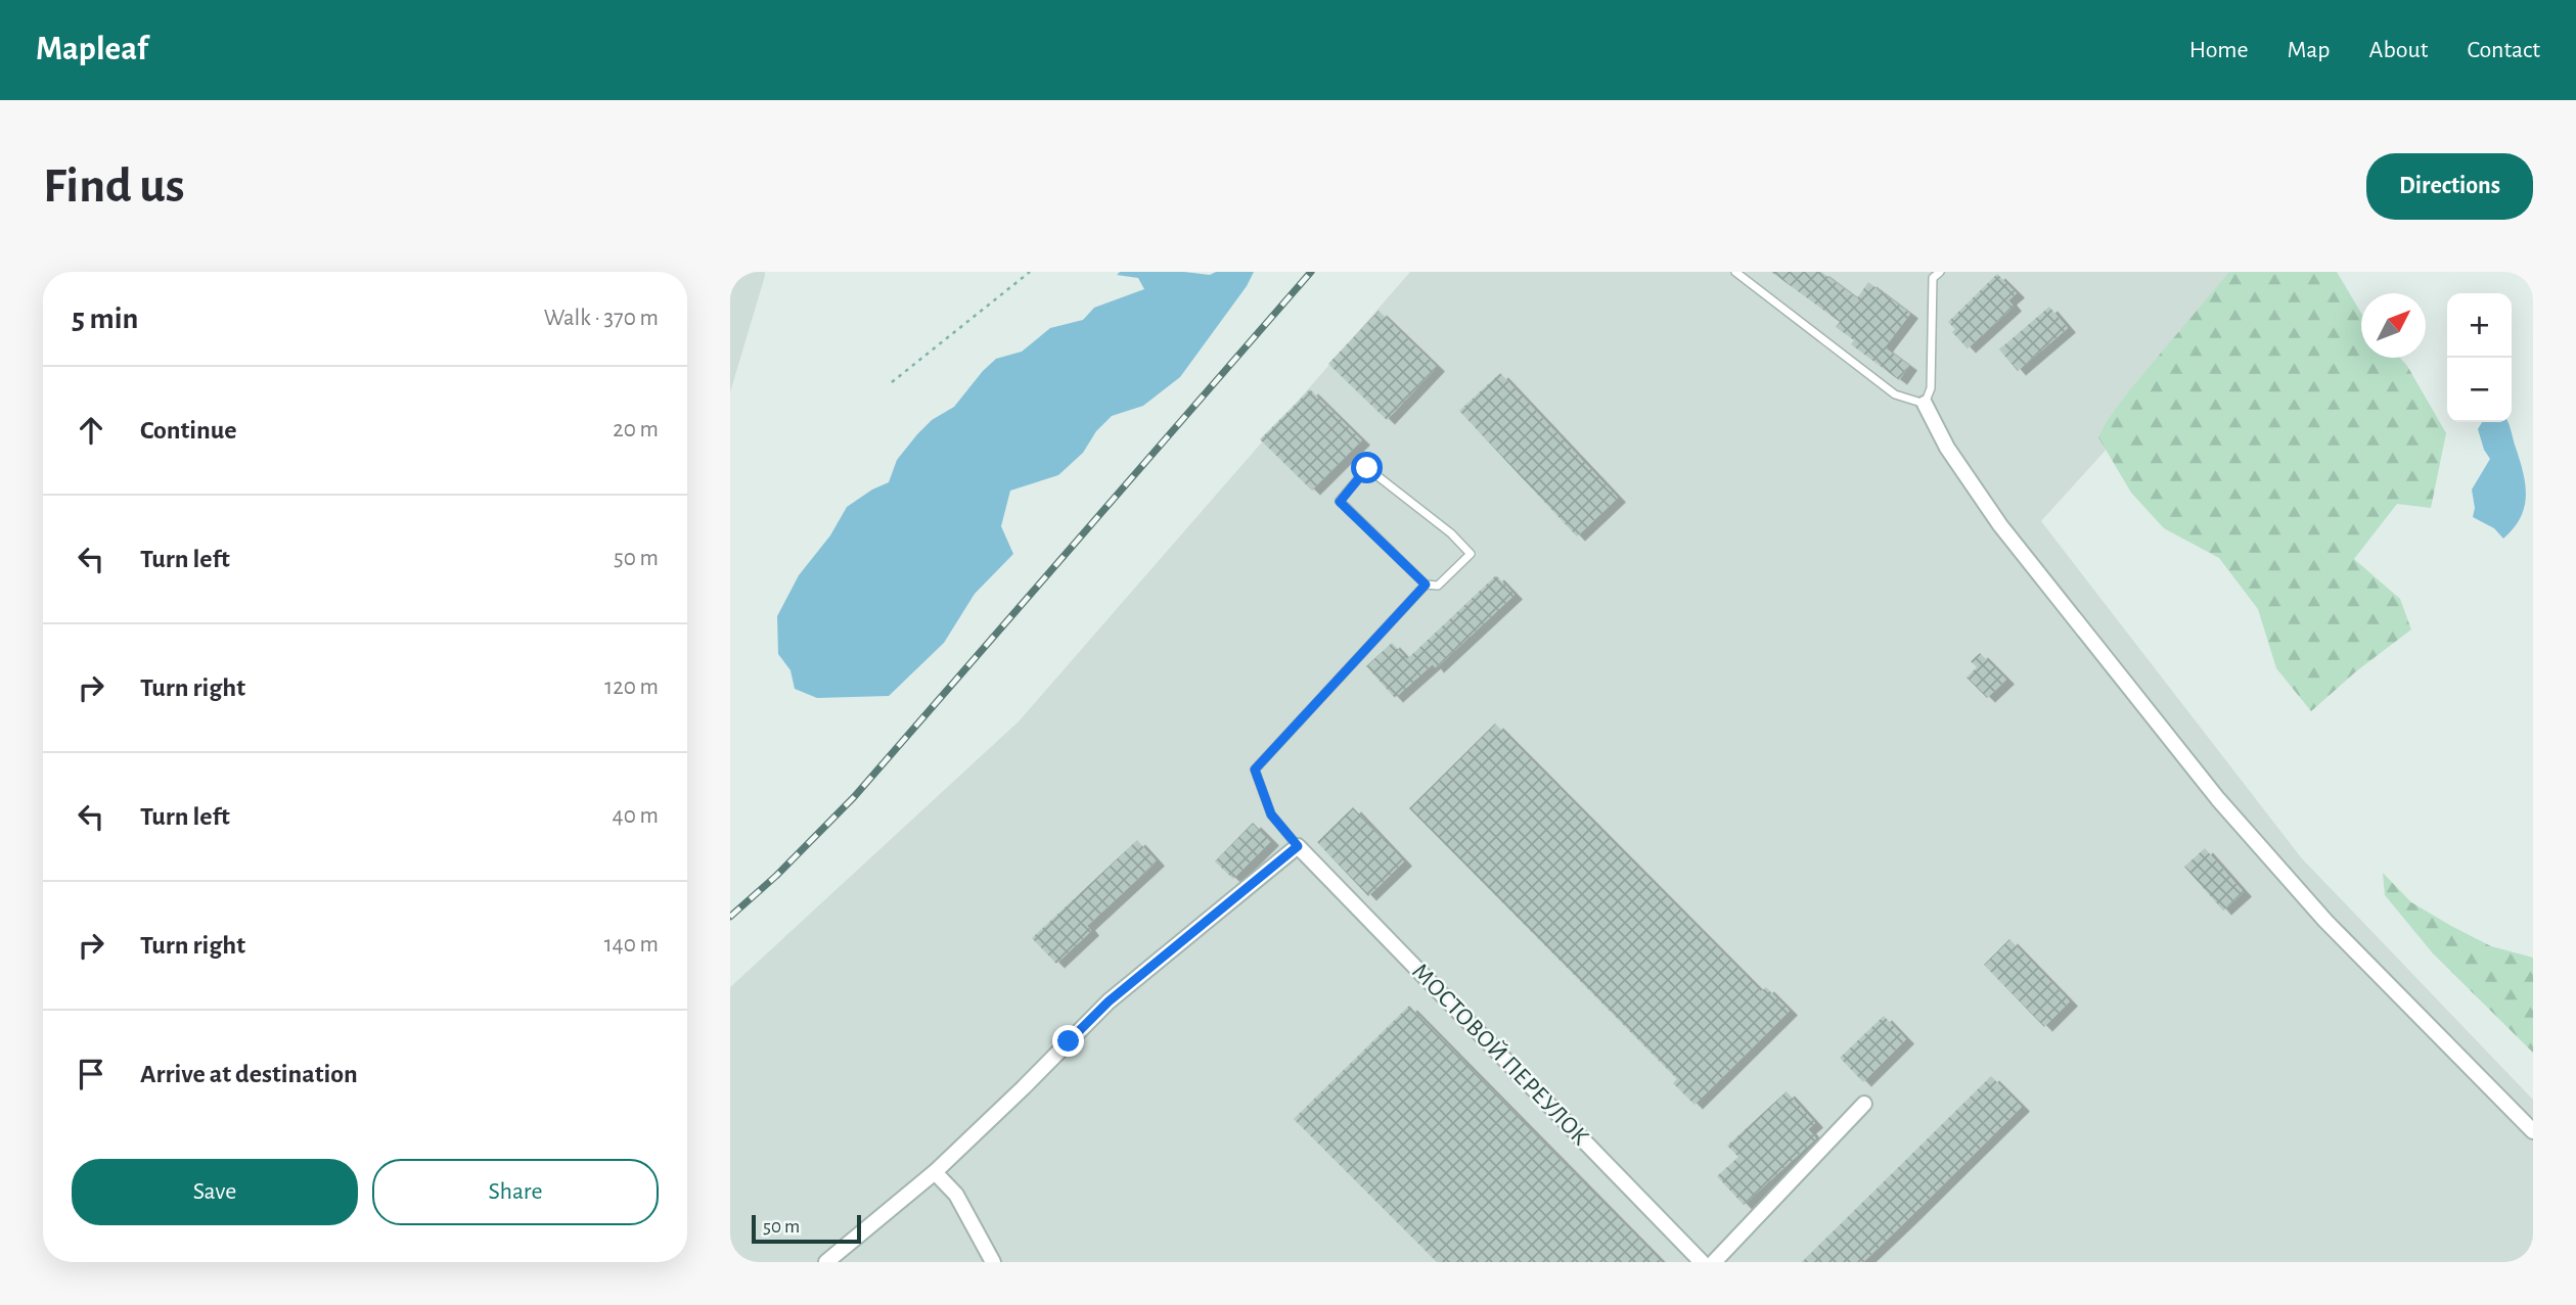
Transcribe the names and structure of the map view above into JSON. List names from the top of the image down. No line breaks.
{"streets":{"street":["МОСТОВОЙ ПЕРЕУЛОК"]},"scale_bar":"50 m","north":"top right","page":{"header":"Mapleaf","nav":["Home","Map","About","Contact"],"buttons":["Directions",["Save","Share"]],"title":"Find us","heading":["5 min","Walk · 370 m"],"map_buttons":["+","−"],"list":[["Continue","20 m"],["Turn left","50 m"],["Turn right","120 m"],["Turn left","40 m"],["Turn right","140 m"],"Arrive at destination"],"scale":"50 m"}}
